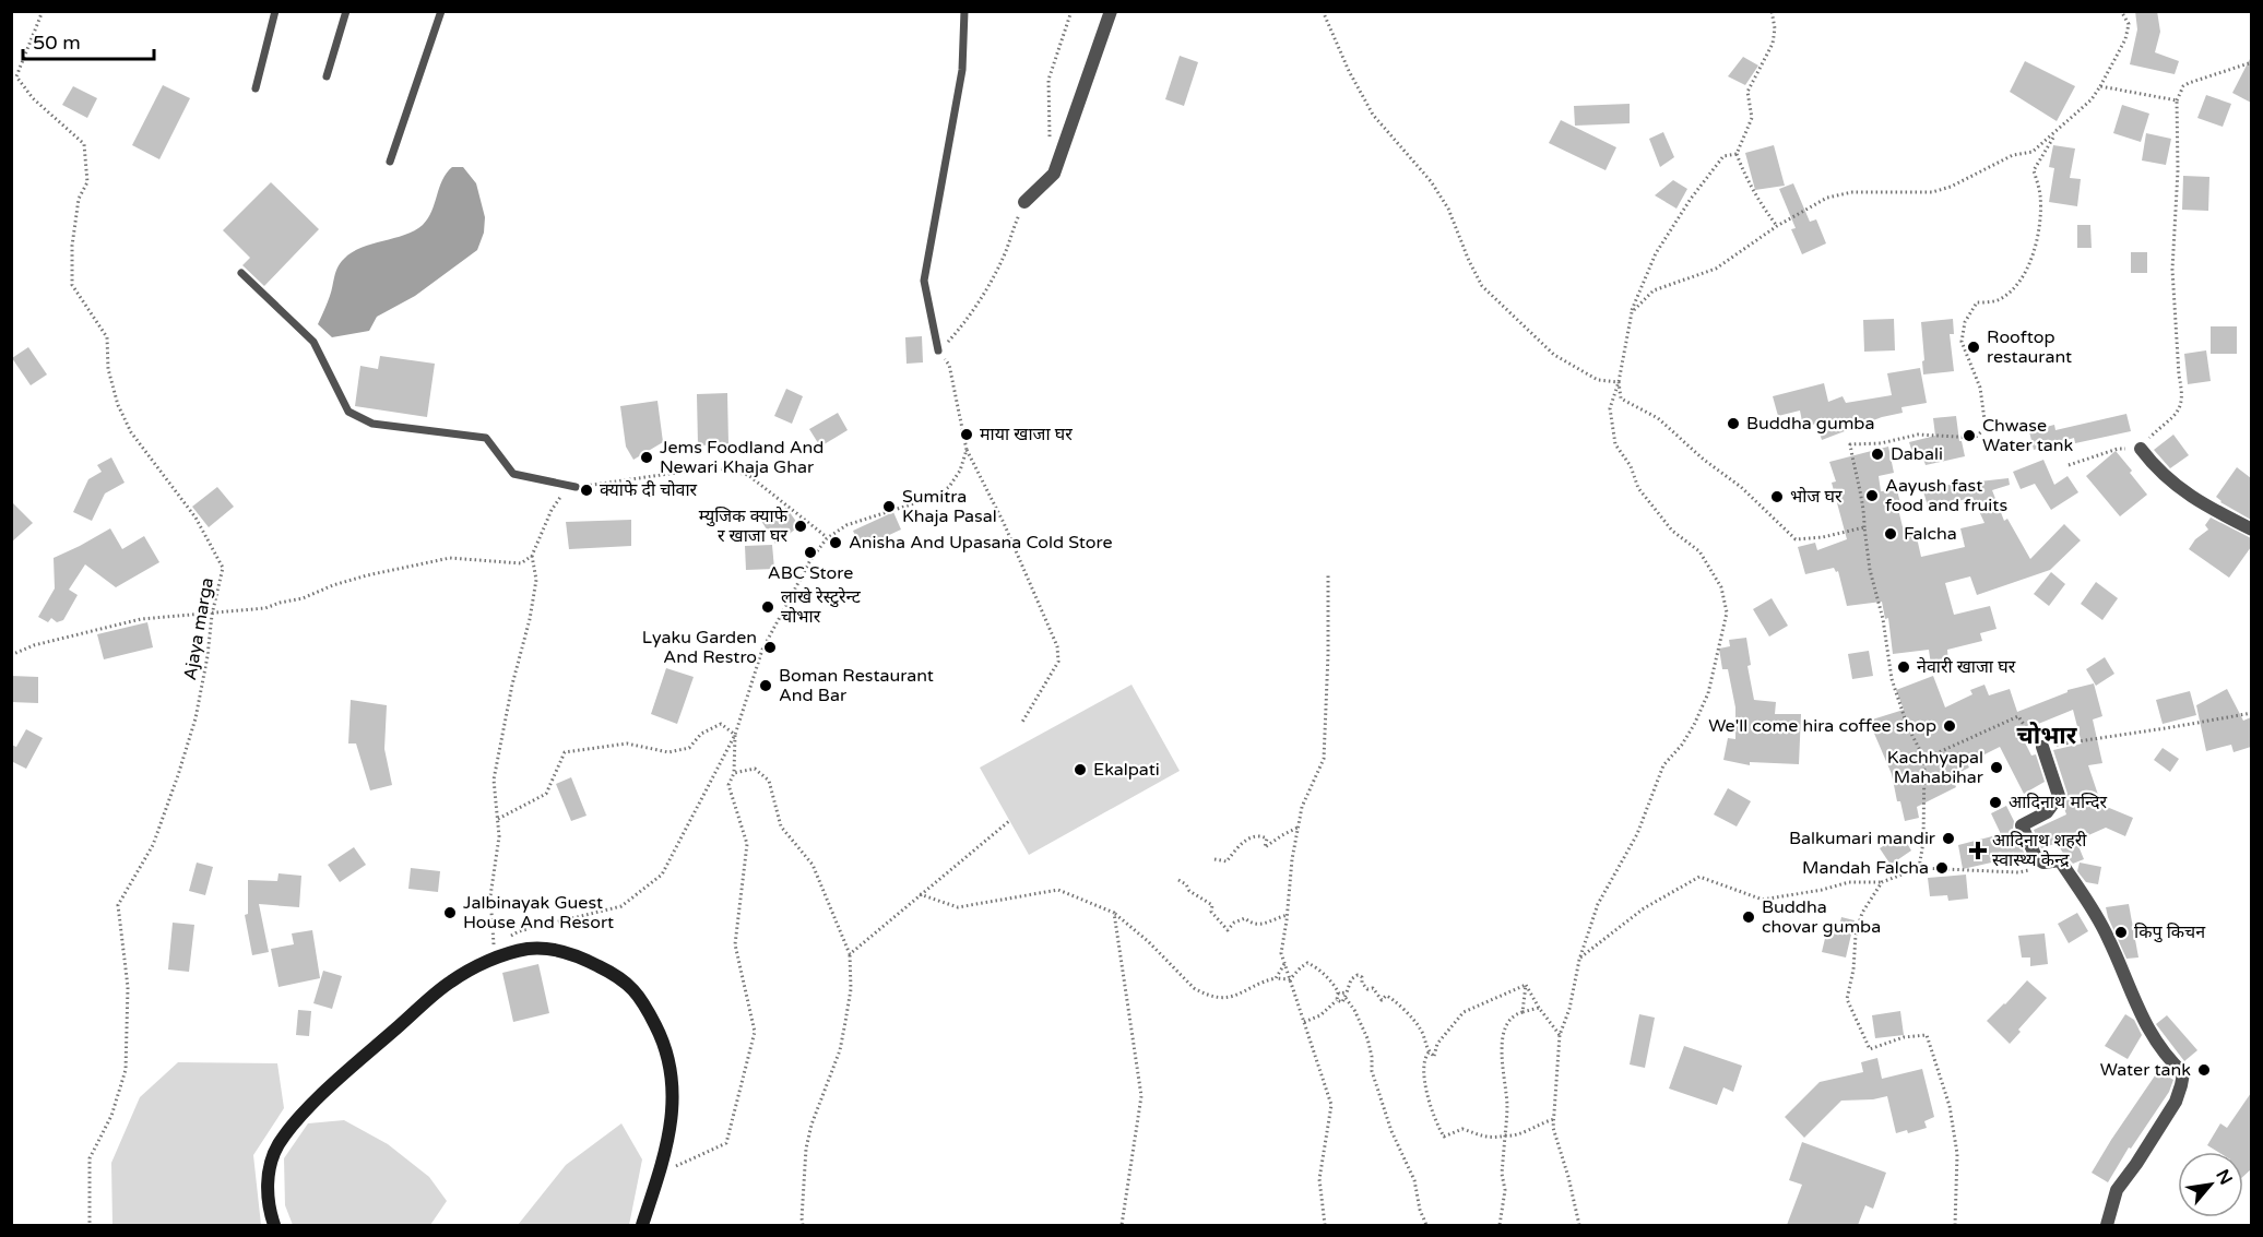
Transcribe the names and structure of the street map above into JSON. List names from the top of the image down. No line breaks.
{"streets":{"path":["Ajaya marga"]},"districts":["चोभार"],"places":{"other":["Rooftop restaurant","Buddha gumba","माया खाजा घर","Chwase Water tank","Dabali","Jems Foodland And Newari Khaja Ghar","क्याफे दी चोवार","Aayush fast food and fruits","भोज घर","Sumitra Khaja Pasal","म्युजिक क्याफे र खाजा घर","Falcha","Anisha And Upasana Cold Store","ABC Store","लाखे रेस्टुरेन्ट चोभार","Lyaku Garden And Restro","नेवारी खाजा घर","Boman Restaurant And Bar","We'll come hira coffee shop","Kachhyapal Mahabihar","Ekalpati","आदिनाथ मन्दिर","Balkumari mandir","Mandah Falcha","Jalbinayak Guest House And Resort","Buddha chovar gumba","किपु किचन","Water tank"],"health":["आदिनाथ शहरी स्वास्थ्य केन्द्र"]},"scale_bar":"50 m","north":"top right"}
